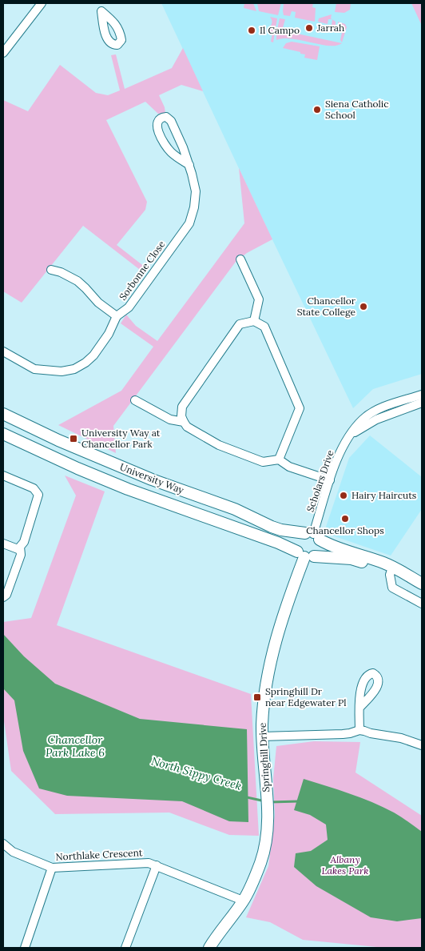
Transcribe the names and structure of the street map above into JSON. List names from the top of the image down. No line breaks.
{"streets":{"main road":["University Way","Springhill Drive"],"street":["Sorbonne Close","Scholars Drive","Northlake Crescent"]},"crossings":[["University Way","Scholars Drive"],["University Way","Springhill Drive"],["Scholars Drive","Springhill Drive"],["Springhill Drive","Northlake Crescent"]],"water":["Chancellor Park Lake 6","North Sippy Creek"],"parks":["Albany Lakes Park"],"places":{"other":["Jarrah","Il Campo","Siena Catholic School","Chancellor State College","Hairy Haircuts","Chancellor Shops"],"transit":["University Way at Chancellor Park","Springhill Dr near Edgewater Pl"]}}
